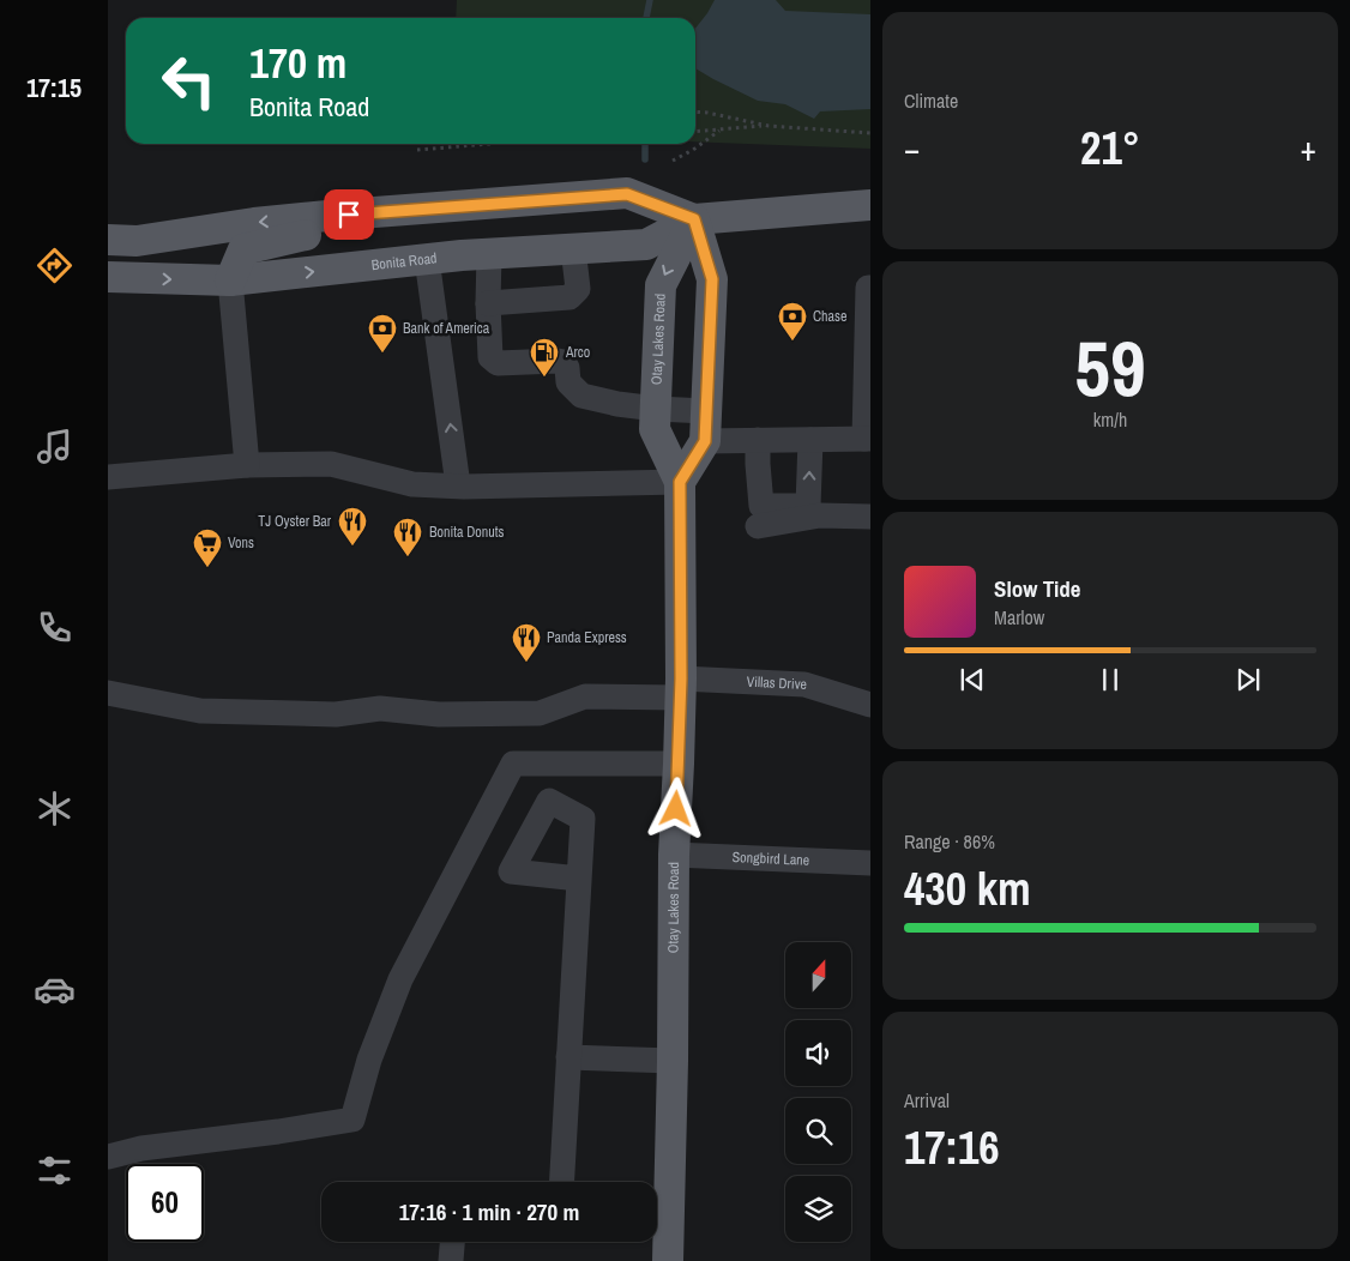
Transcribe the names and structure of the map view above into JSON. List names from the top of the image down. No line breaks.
{"streets":{"main road":["Bonita Road","Otay Lakes Road"],"street":["Villas Drive","Songbird Lane"]},"crossings":[["Bonita Road","Otay Lakes Road"],["Otay Lakes Road","Villas Drive"],["Otay Lakes Road","Songbird Lane"]],"places":{"bank":["Chase","Bank of America"],"fuel station":["Arco"],"restaurant":["TJ Oyster Bar","Bonita Donuts","Panda Express"],"supermarket":["Vons"]},"north":"top","page":{"tabs":"17:15","tile":["Climate",["59","km/h"],["Range · 86%","430 km"],["Arrival","17:16"]],"turn":["170 m","Bonita Road"],"heat":["−","21°","+"],"song":["Slow Tide","Marlow"],"limit":"60","trip":"17:16 · 1 min · 270 m"}}
